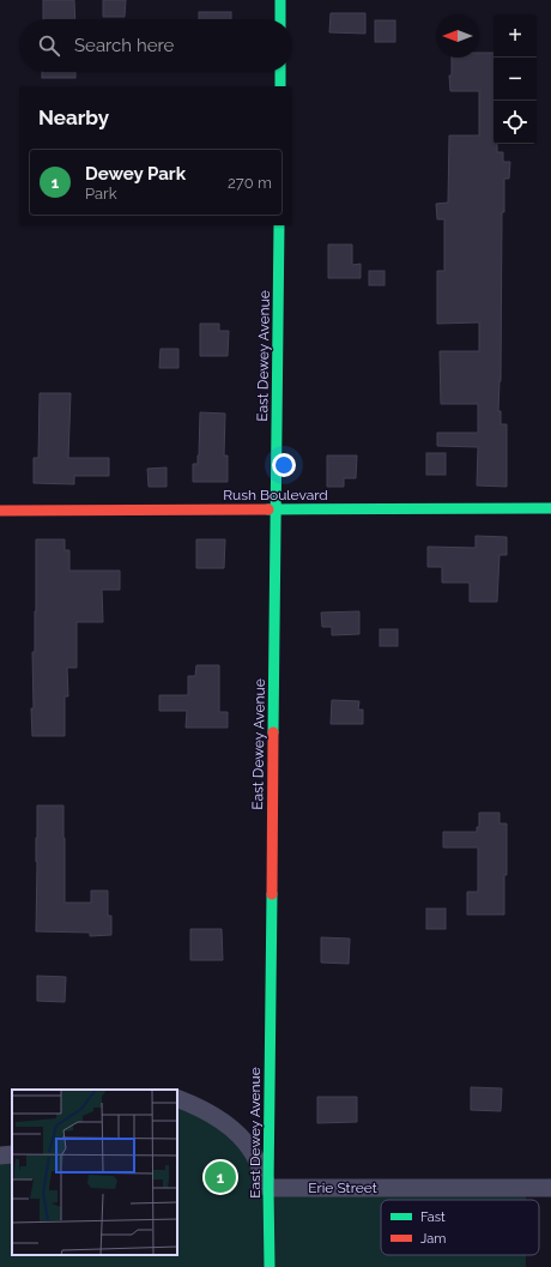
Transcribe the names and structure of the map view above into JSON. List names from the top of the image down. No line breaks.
{"streets":{"street":["East Dewey Avenue","Rush Boulevard","Erie Street"]},"crossings":[["East Dewey Avenue","Rush Boulevard"],["East Dewey Avenue","Erie Street"]],"legend":["Fast","Jam"],"north":"left","page":{"map_buttons":["+","−"],"search":"Search here","heading":"Nearby","list":[{"mark":"1","name":"Dewey Park","note":"Park","value":"270 m"}],"pins":"1"}}
